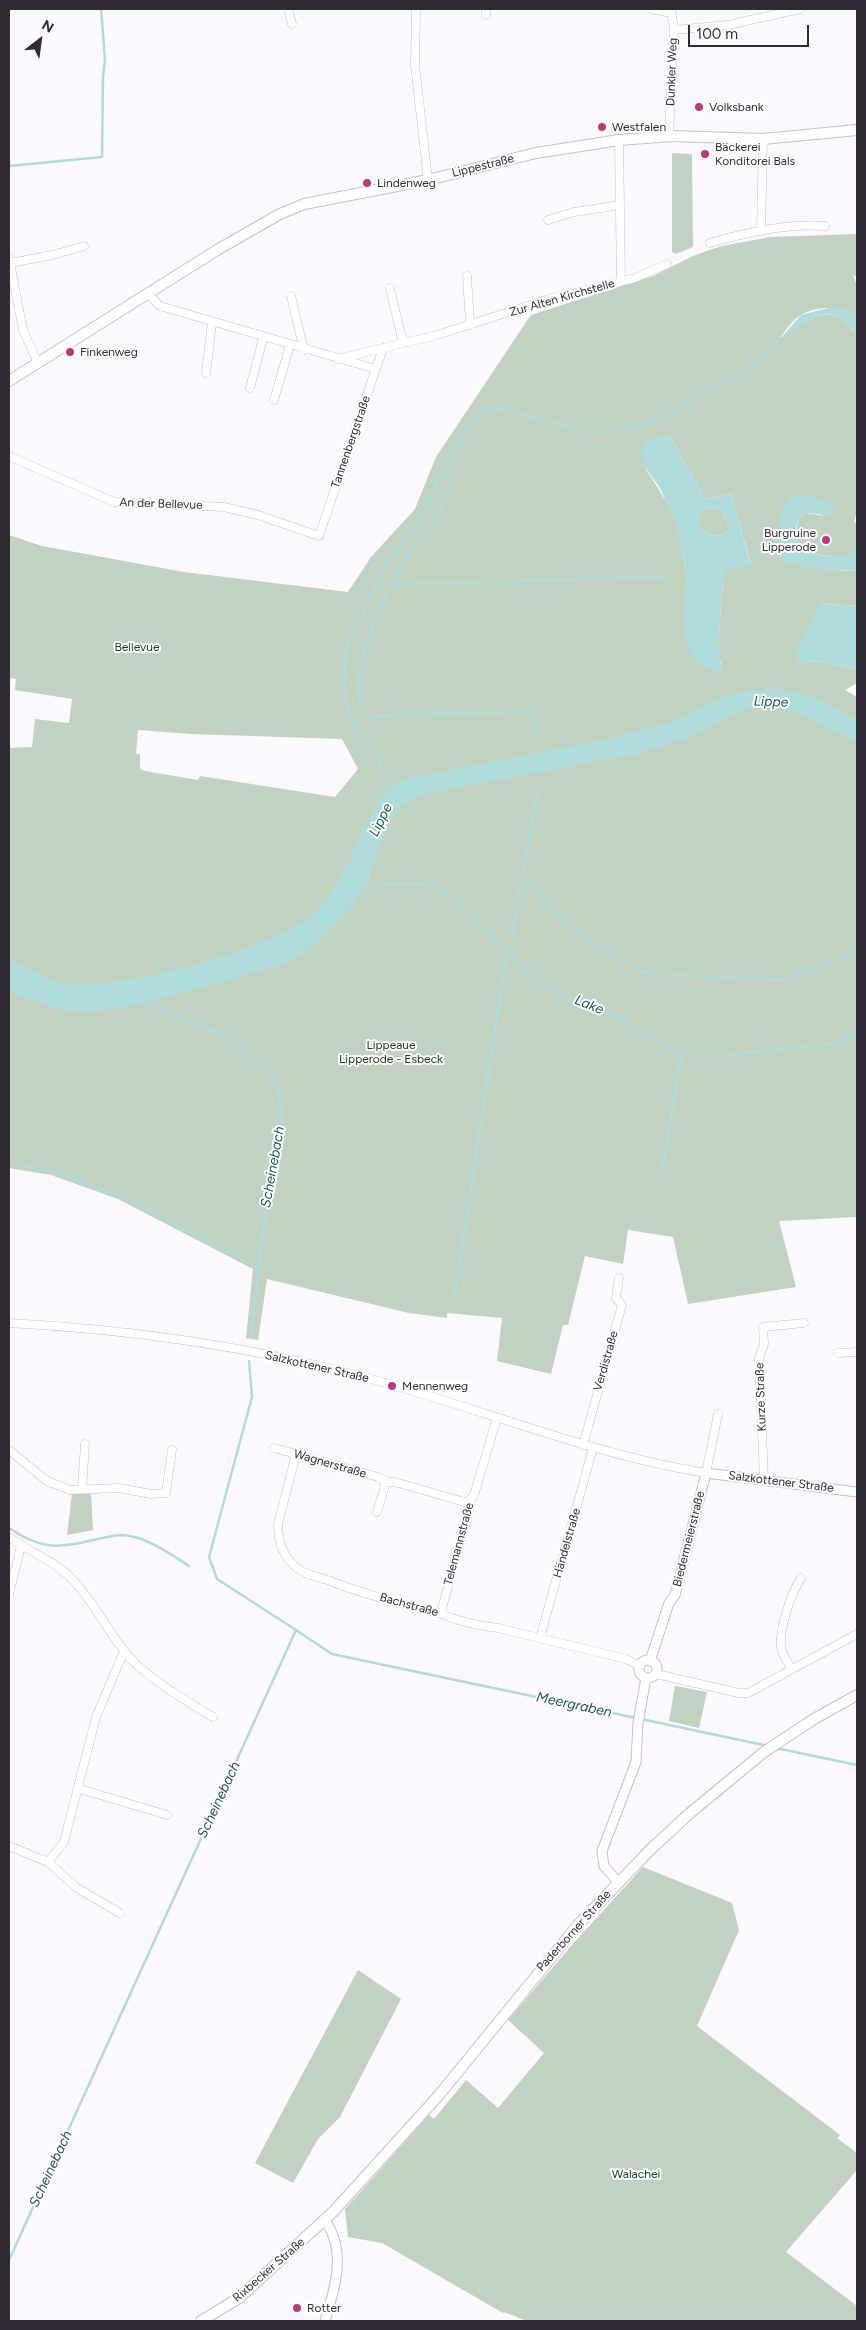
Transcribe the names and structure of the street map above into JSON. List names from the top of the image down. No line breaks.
{"streets":{"main road":["Lippestraße","Paderborner Straße","Rixbecker Straße"],"street":["Dunkler Weg","Zur Alten Kirchstelle","Tannenbergstraße","An der Bellevue","Verdistraße","Salzkottener Straße","Kurze Straße","Wagnerstraße","Biedermeierstraße","Händelstraße","Telemannstraße","Bachstraße"]},"crossings":[["Dunkler Weg","Lippestraße"],["Lippestraße","Zur Alten Kirchstelle"],["Zur Alten Kirchstelle","Tannenbergstraße"],["Tannenbergstraße","An der Bellevue"],["Verdistraße","Salzkottener Straße"],["Salzkottener Straße","Kurze Straße"],["Salzkottener Straße","Biedermeierstraße"],["Salzkottener Straße","Händelstraße"],["Salzkottener Straße","Telemannstraße"],["Wagnerstraße","Telemannstraße"],["Wagnerstraße","Bachstraße"],["Biedermeierstraße","Bachstraße"],["Händelstraße","Bachstraße"],["Telemannstraße","Bachstraße"],["Paderborner Straße","Rixbecker Straße"]],"water":["Lippe","Lake","Scheinebach","Meergraben"],"parks":["Bellevue","Lippeaue Lipperode - Esbeck","Walachei"],"places":["Volksbank","Westfalen","Bäckerei Konditorei Bals","Lindenweg","Finkenweg","Burgruine Lipperode","Mennenweg","Rotter"],"scale_bar":"100 m","north":"top right"}
